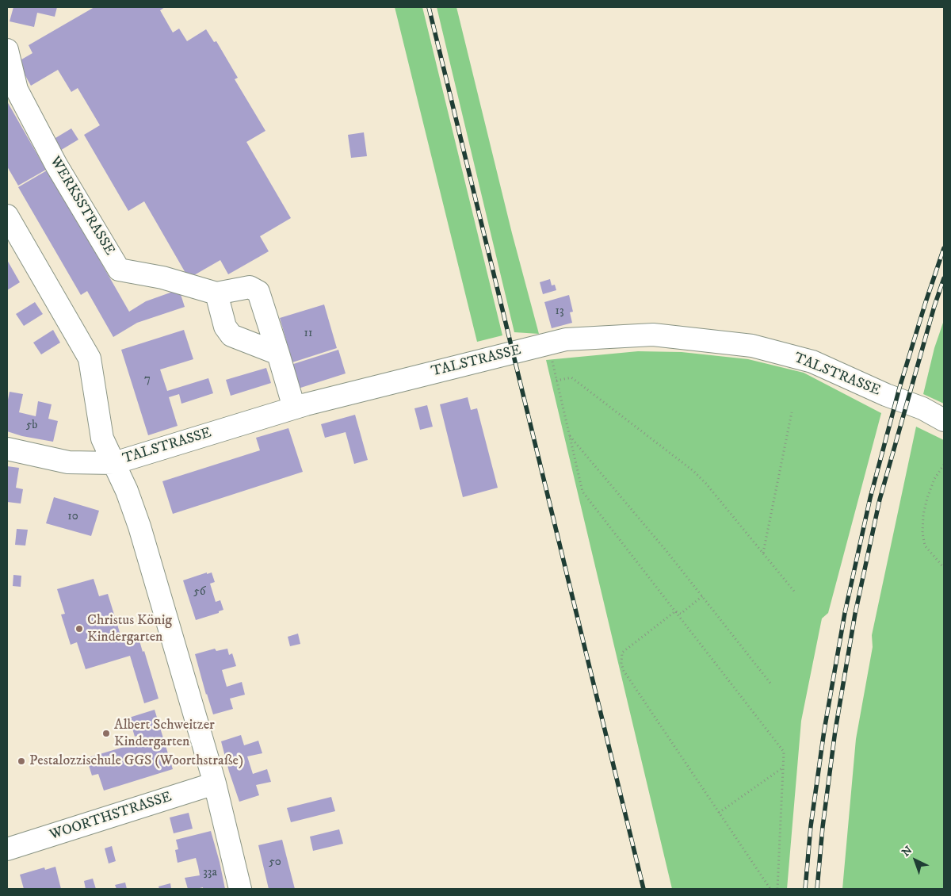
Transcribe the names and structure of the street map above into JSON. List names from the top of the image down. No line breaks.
{"streets":{"street":["WERKSSTRASSE","TALSTRASSE","WOORTHSTRASSE"]},"crossings":[["WERKSSTRASSE","TALSTRASSE"]],"places":["Christus König Kindergarten","Albert Schweitzer Kindergarten","Pestalozzischule GGS (Woorthstraße)"],"house_numbers":["13","11","7","5b","10","56","50","33a"],"north":"top left"}
